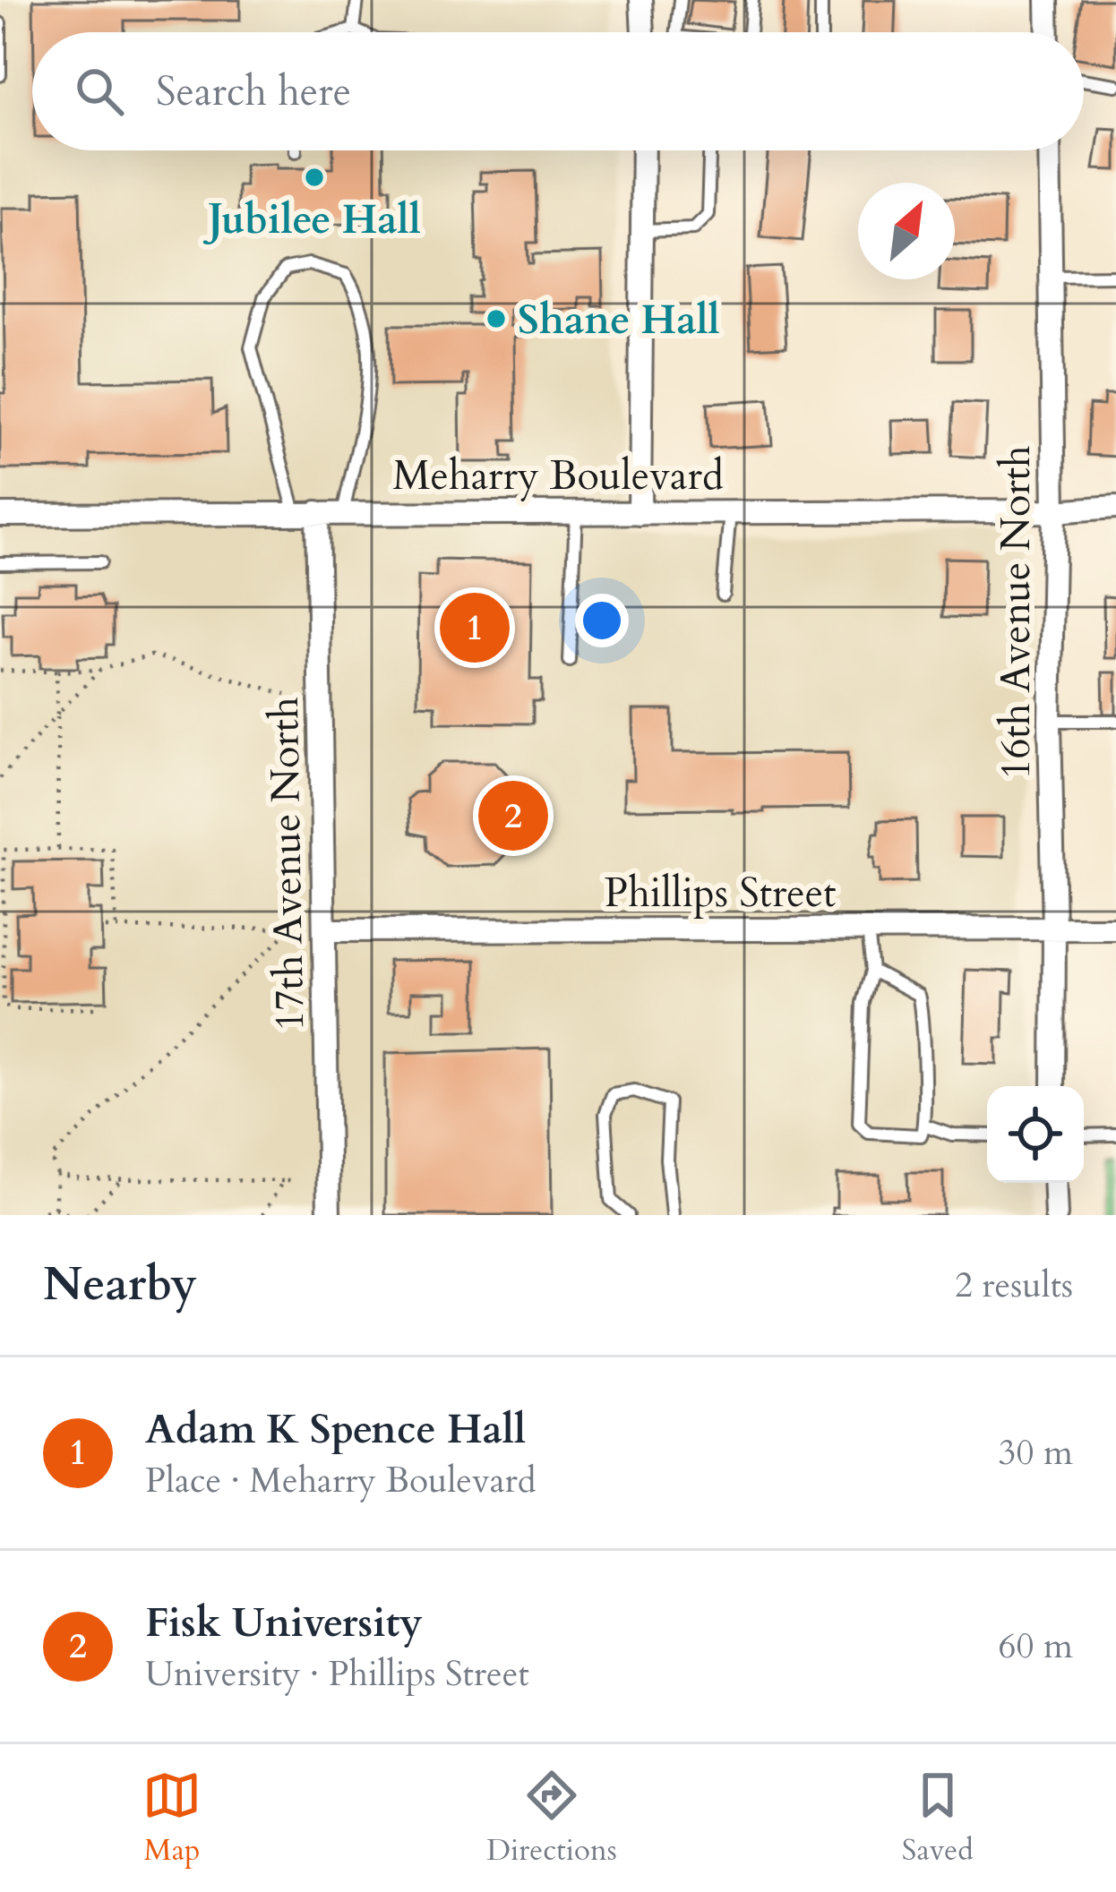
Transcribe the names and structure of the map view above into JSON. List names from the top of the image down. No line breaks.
{"streets":{"street":["Meharry Boulevard","16th Avenue North","17th Avenue North","Phillips Street"]},"crossings":[["Meharry Boulevard","16th Avenue North"],["Meharry Boulevard","17th Avenue North"],["16th Avenue North","Phillips Street"],["17th Avenue North","Phillips Street"]],"places":["Jubilee Hall","Shane Hall"],"north":"top right","page":{"search":"Search here","pins":["1","2"],"heading":["Nearby","2 results"],"list":[{"mark":"1","name":"Adam K Spence Hall","note":"Place · Meharry Boulevard","value":"30 m"},{"mark":"2","name":"Fisk University","note":"University · Phillips Street","value":"60 m"}],"nav":["Map","Directions","Saved"]}}
